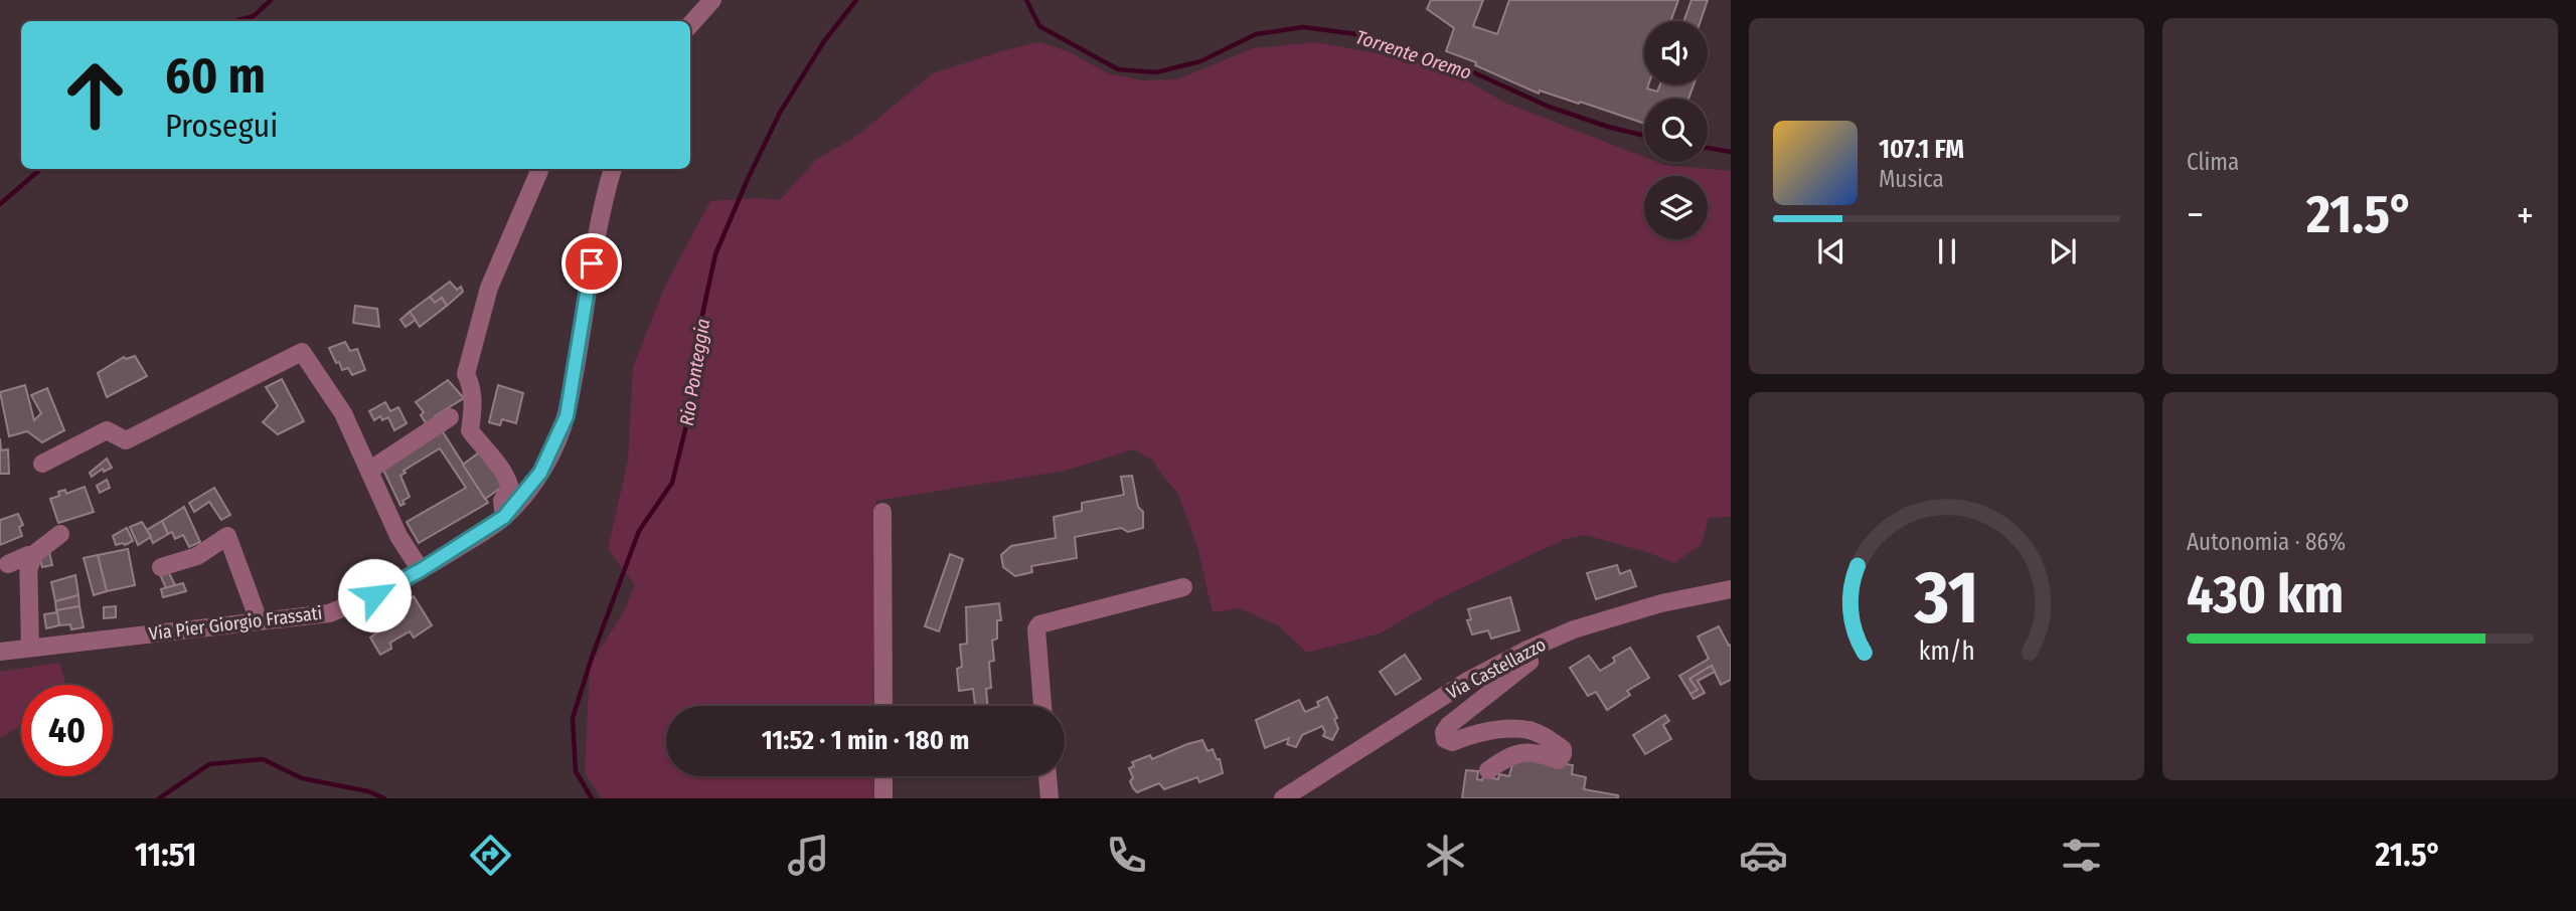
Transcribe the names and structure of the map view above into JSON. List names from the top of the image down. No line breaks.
{"streets":{"street":["Via Pier Giorgio Frassati","Via Castellazzo"]},"water":["Torrente Oremo","Rio Ponteggia"],"page":{"tile":["Clima",["Autonomia · 86%","430 km"]],"turn":["60 m","Prosegui"],"song":["107.1 FM","Musica"],"heat":["−","21.5°","+"],"limit":"40","trip":"11:52 · 1 min · 180 m","tabs":["11:51","21.5°"],"gauge":["31","km/h"]}}
